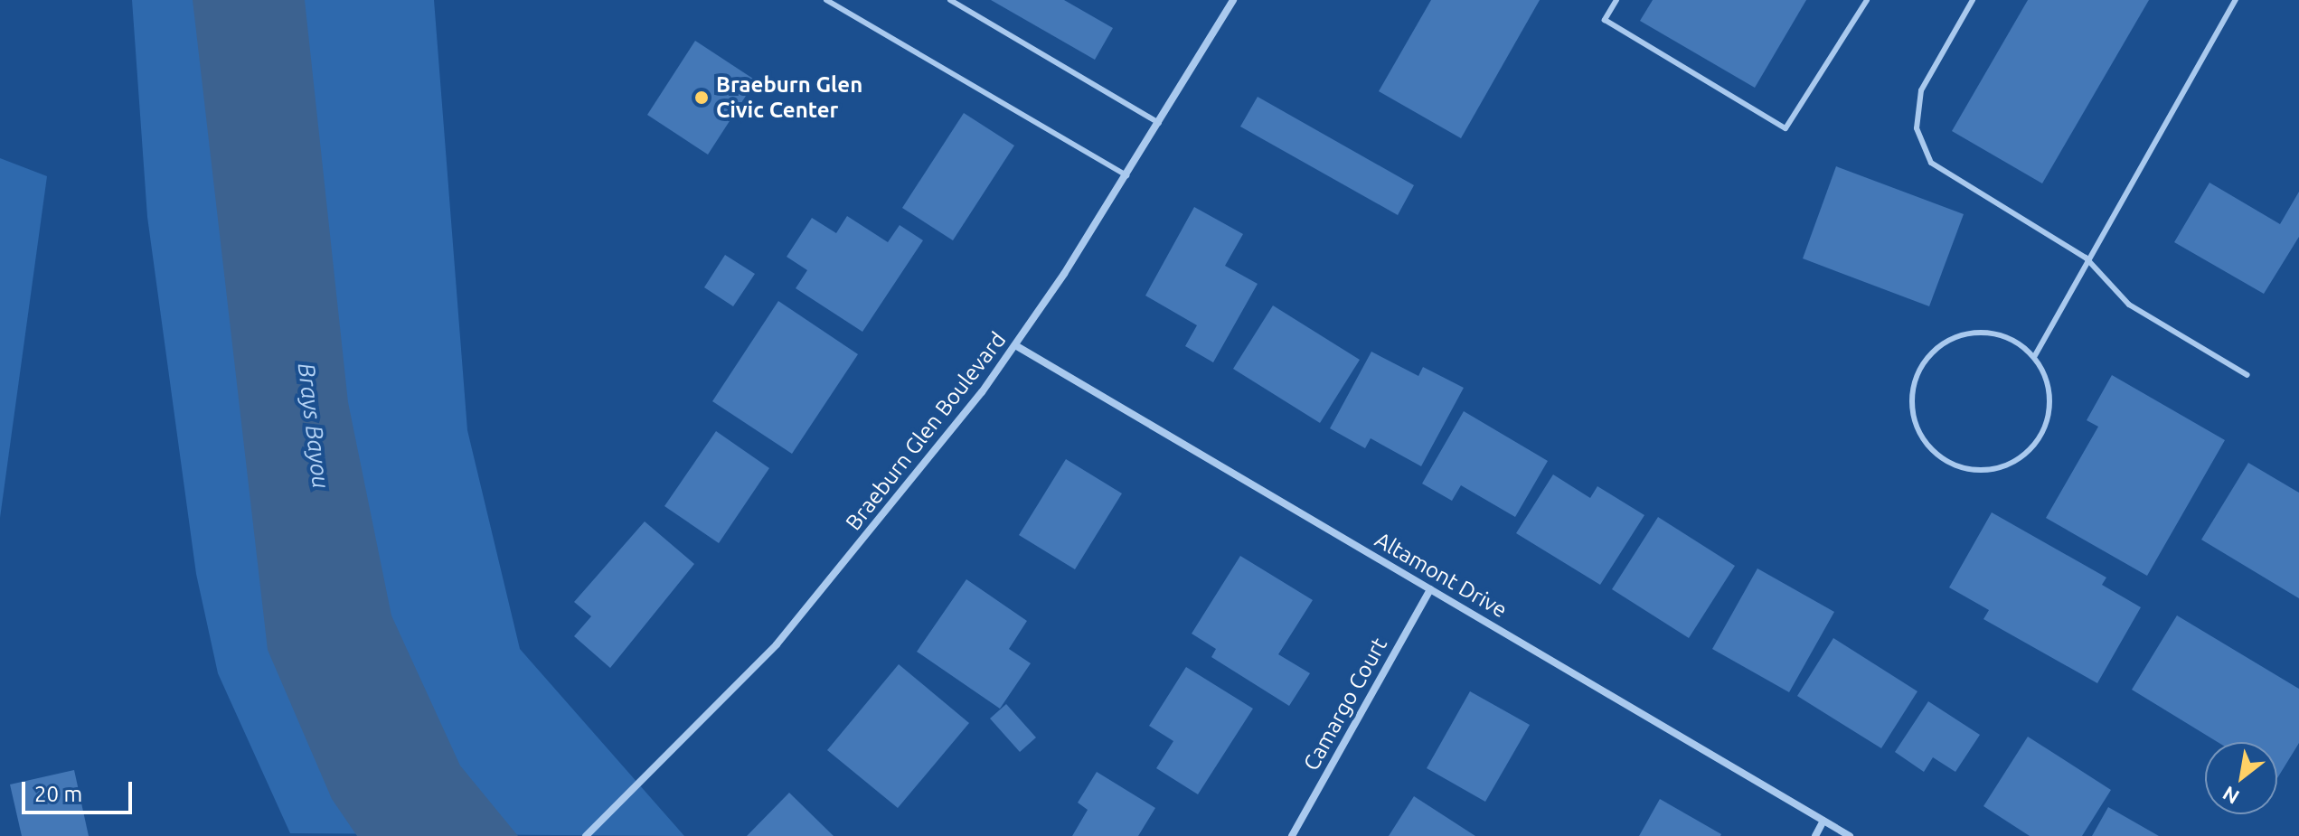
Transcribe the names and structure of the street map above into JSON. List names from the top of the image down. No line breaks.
{"streets":{"street":["Braeburn Glen Boulevard","Altamont Drive","Camargo Court"]},"crossings":[["Braeburn Glen Boulevard","Altamont Drive"],["Altamont Drive","Camargo Court"]],"water":["Brays Bayou"],"places":["Braeburn Glen Civic Center"],"scale_bar":"20 m","north":"bottom left"}
